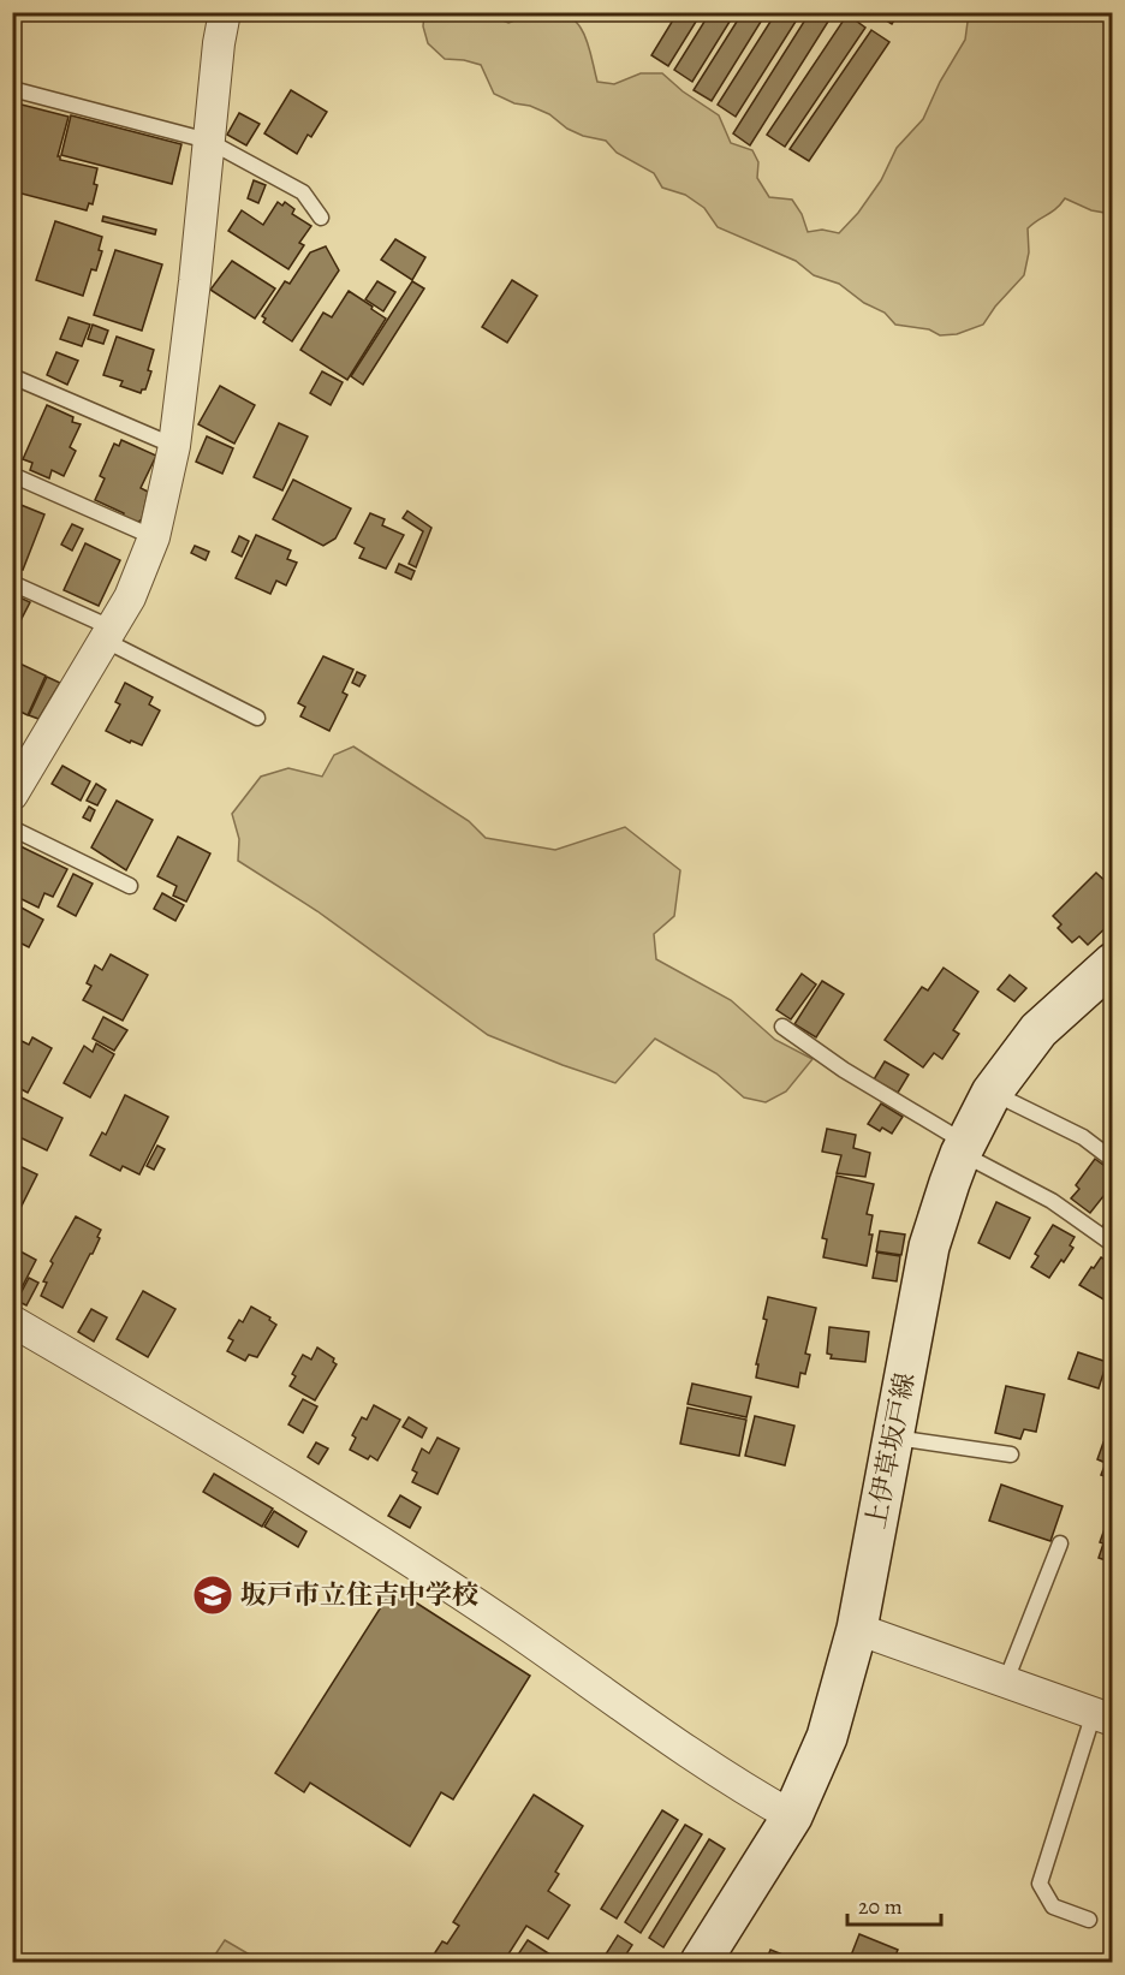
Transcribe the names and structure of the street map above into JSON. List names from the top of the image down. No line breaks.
{"streets":{"main road":["上伊草坂戸線"]},"places":{"school or university":["坂戸市立住吉中学校"]},"scale_bar":"20 m"}
